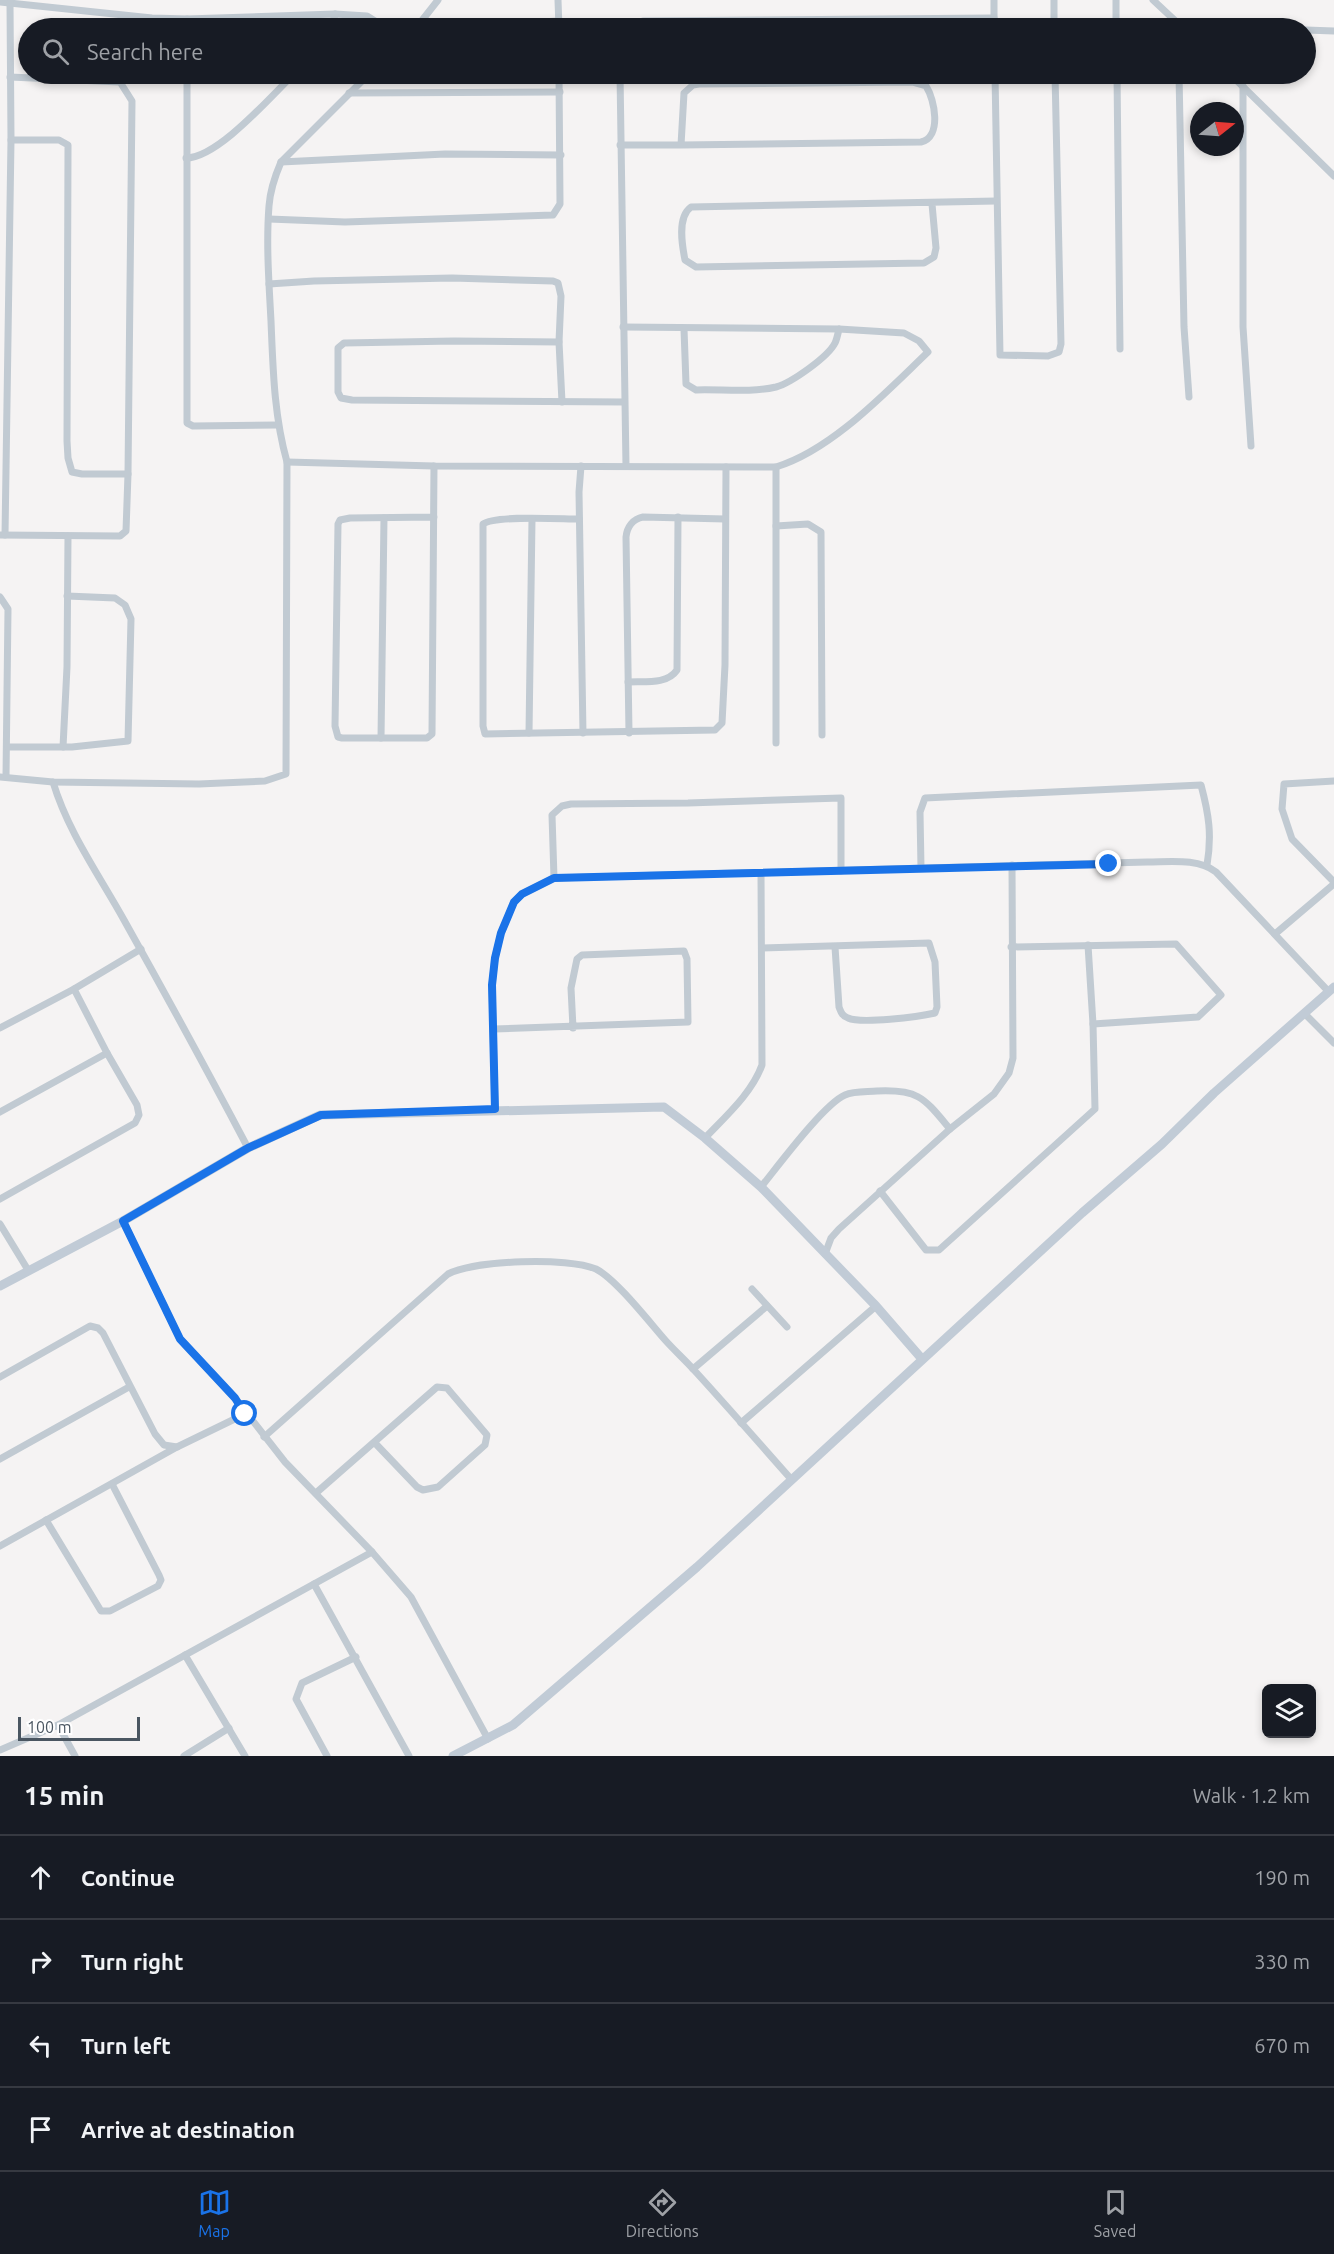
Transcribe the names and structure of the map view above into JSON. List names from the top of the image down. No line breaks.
{"scale_bar":"100 m","north":"right","page":{"search":"Search here","scale":"100 m","heading":["15 min","Walk · 1.2 km"],"list":[["Continue","190 m"],["Turn right","330 m"],["Turn left","670 m"],"Arrive at destination"],"nav":["Map","Directions","Saved"]}}
